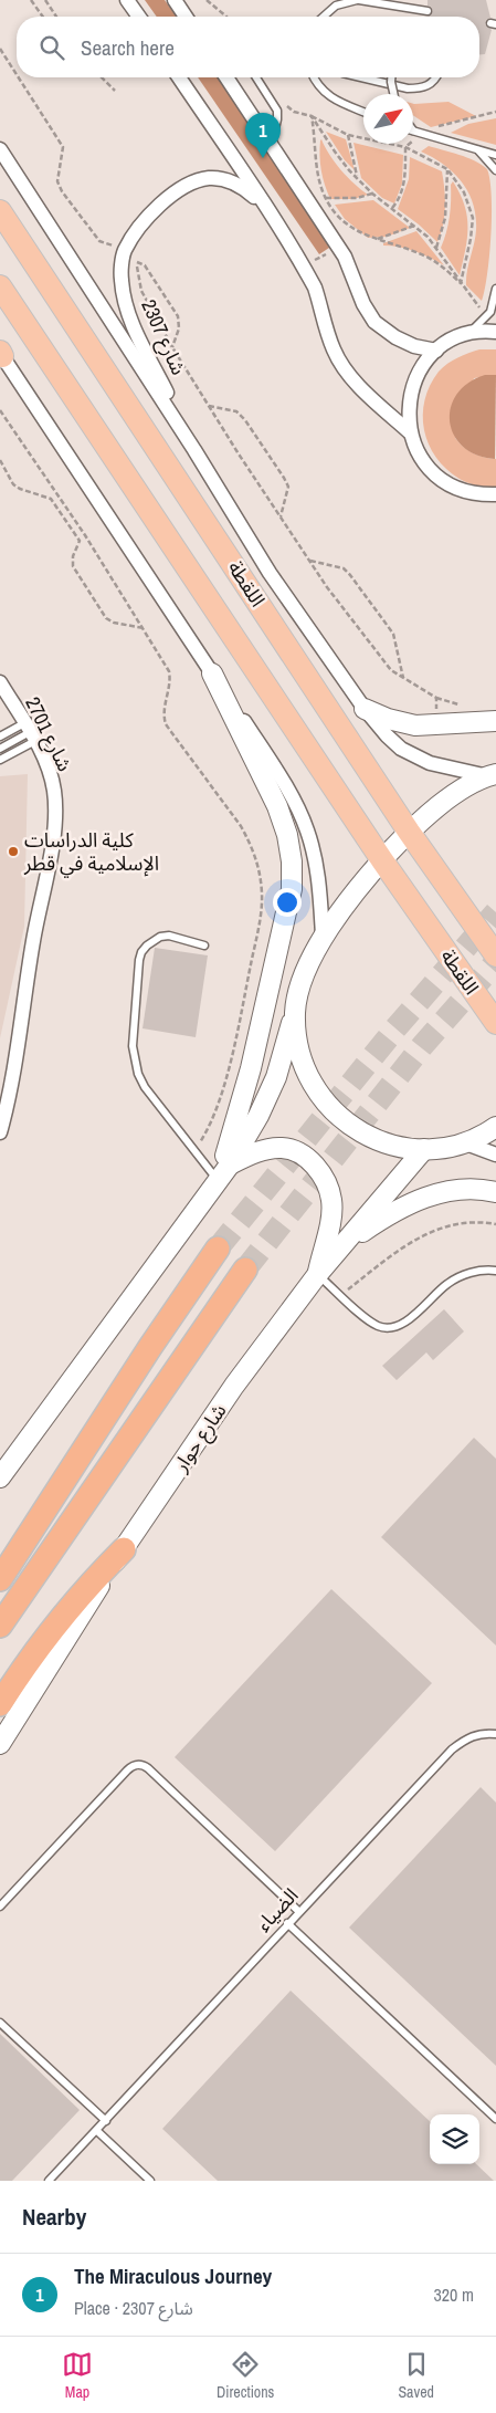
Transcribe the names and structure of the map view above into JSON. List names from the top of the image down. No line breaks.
{"streets":{"main road":["اللقطة","شارع حوار"],"street":["شارع 2307","شارع 2701"],"lane":["الضياء"]},"crossings":[["شارع 2307","اللقطة"]],"places":["كلية الدراسات الإسلامية في قطر"],"north":"top right","page":{"search":"Search here","pins":"1","heading":"Nearby","list":[{"mark":"1","name":"The Miraculous Journey","note":"Place · شارع 2307","value":"320 m"}],"nav":["Map","Directions","Saved"]}}
